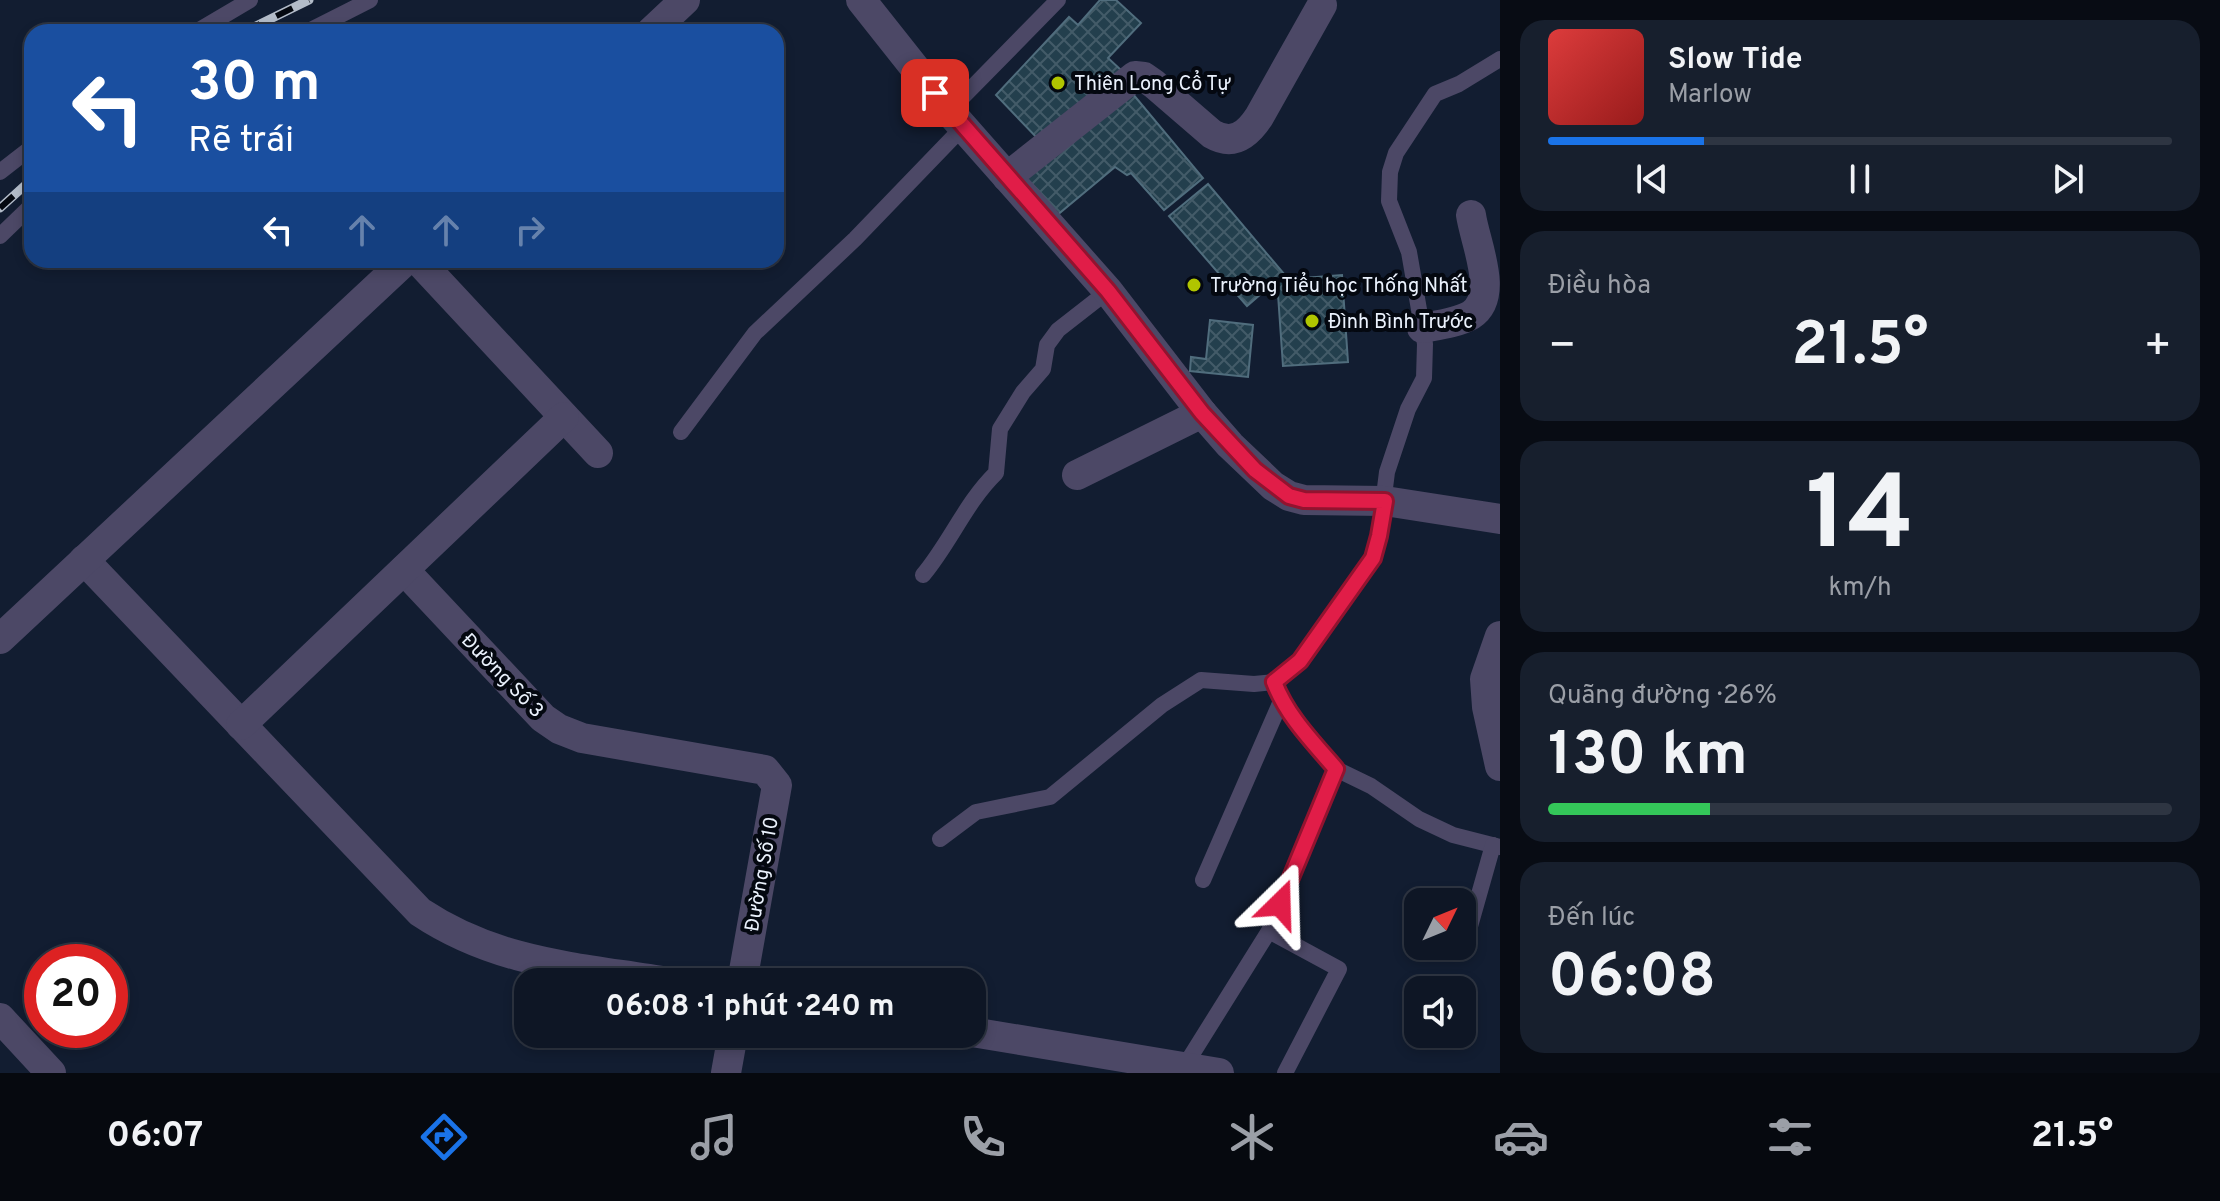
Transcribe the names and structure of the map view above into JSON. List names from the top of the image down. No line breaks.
{"streets":{"street":["Đường Số 3","Đường Số 10"]},"crossings":[["Đường Số 3","Đường Số 10"]],"places":["Thiên Long Cổ Tự","Trường Tiểu học Thống Nhất","Đình Bình Trước"],"north":"top right","page":{"turn":["30 m","Rẽ trái"],"song":["Slow Tide","Marlow"],"tile":["Điều hòa",["14","km/h"],["Quãng đường · 26%","130 km"],["Đến lúc","06:08"]],"heat":["−","21.5°","+"],"limit":"20","trip":"06:08 · 1 phút · 240 m","tabs":["06:07","21.5°"]}}
